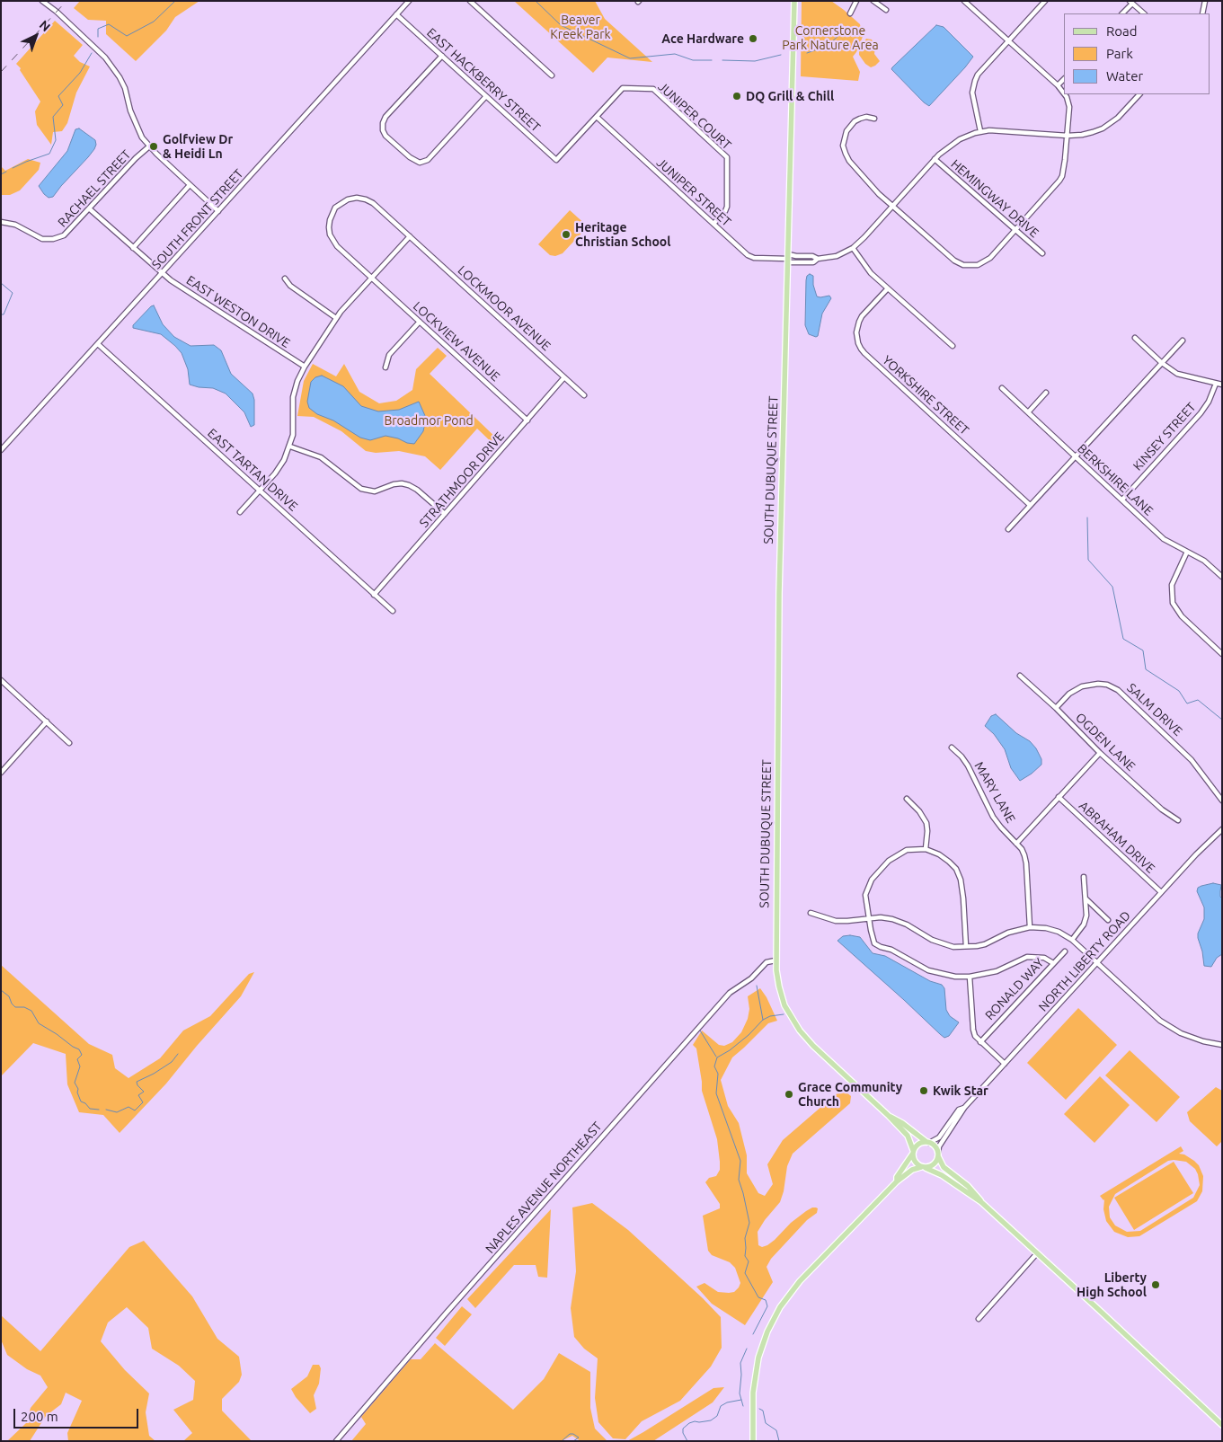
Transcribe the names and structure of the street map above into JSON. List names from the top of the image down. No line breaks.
{"streets":{"main road":["SOUTH DUBUQUE STREET"],"street":["EAST HACKBERRY STREET","JUNIPER COURT","RACHAEL STREET","JUNIPER STREET","HEMINGWAY DRIVE","SOUTH FRONT STREET","LOCKMOOR AVENUE","EAST WESTON DRIVE","LOCKVIEW AVENUE","YORKSHIRE STREET","KINSEY STREET","EAST TARTAN DRIVE","STRATHMOOR DRIVE","BERKSHIRE LANE","SALM DRIVE","OGDEN LANE","MARY LANE","ABRAHAM DRIVE","NORTH LIBERTY ROAD","RONALD WAY","NAPLES AVENUE NORTHEAST"]},"crossings":[["EAST HACKBERRY STREET","JUNIPER COURT"],["EAST HACKBERRY STREET","SOUTH FRONT STREET"],["JUNIPER COURT","JUNIPER STREET"],["RACHAEL STREET","EAST WESTON DRIVE"],["JUNIPER STREET","SOUTH DUBUQUE STREET"],["SOUTH FRONT STREET","EAST WESTON DRIVE"],["SOUTH FRONT STREET","EAST TARTAN DRIVE"],["LOCKMOOR AVENUE","LOCKVIEW AVENUE"],["LOCKMOOR AVENUE","STRATHMOOR DRIVE"],["LOCKVIEW AVENUE","STRATHMOOR DRIVE"],["KINSEY STREET","BERKSHIRE LANE"],["EAST TARTAN DRIVE","STRATHMOOR DRIVE"],["SOUTH DUBUQUE STREET","NAPLES AVENUE NORTHEAST"],["SALM DRIVE","OGDEN LANE"],["ABRAHAM DRIVE","NORTH LIBERTY ROAD"]],"parks":["Beaver Kreek Park","Cornerstone Park Nature Area","Broadmor Pond"],"places":["Ace Hardware","DQ Grill & Chill","Golfview Dr & Heidi Ln","Heritage Christian School","Kwik Star","Grace Community Church","Liberty High School"],"legend":["Road","Park","Water"],"scale_bar":"200 m","north":"top right"}
